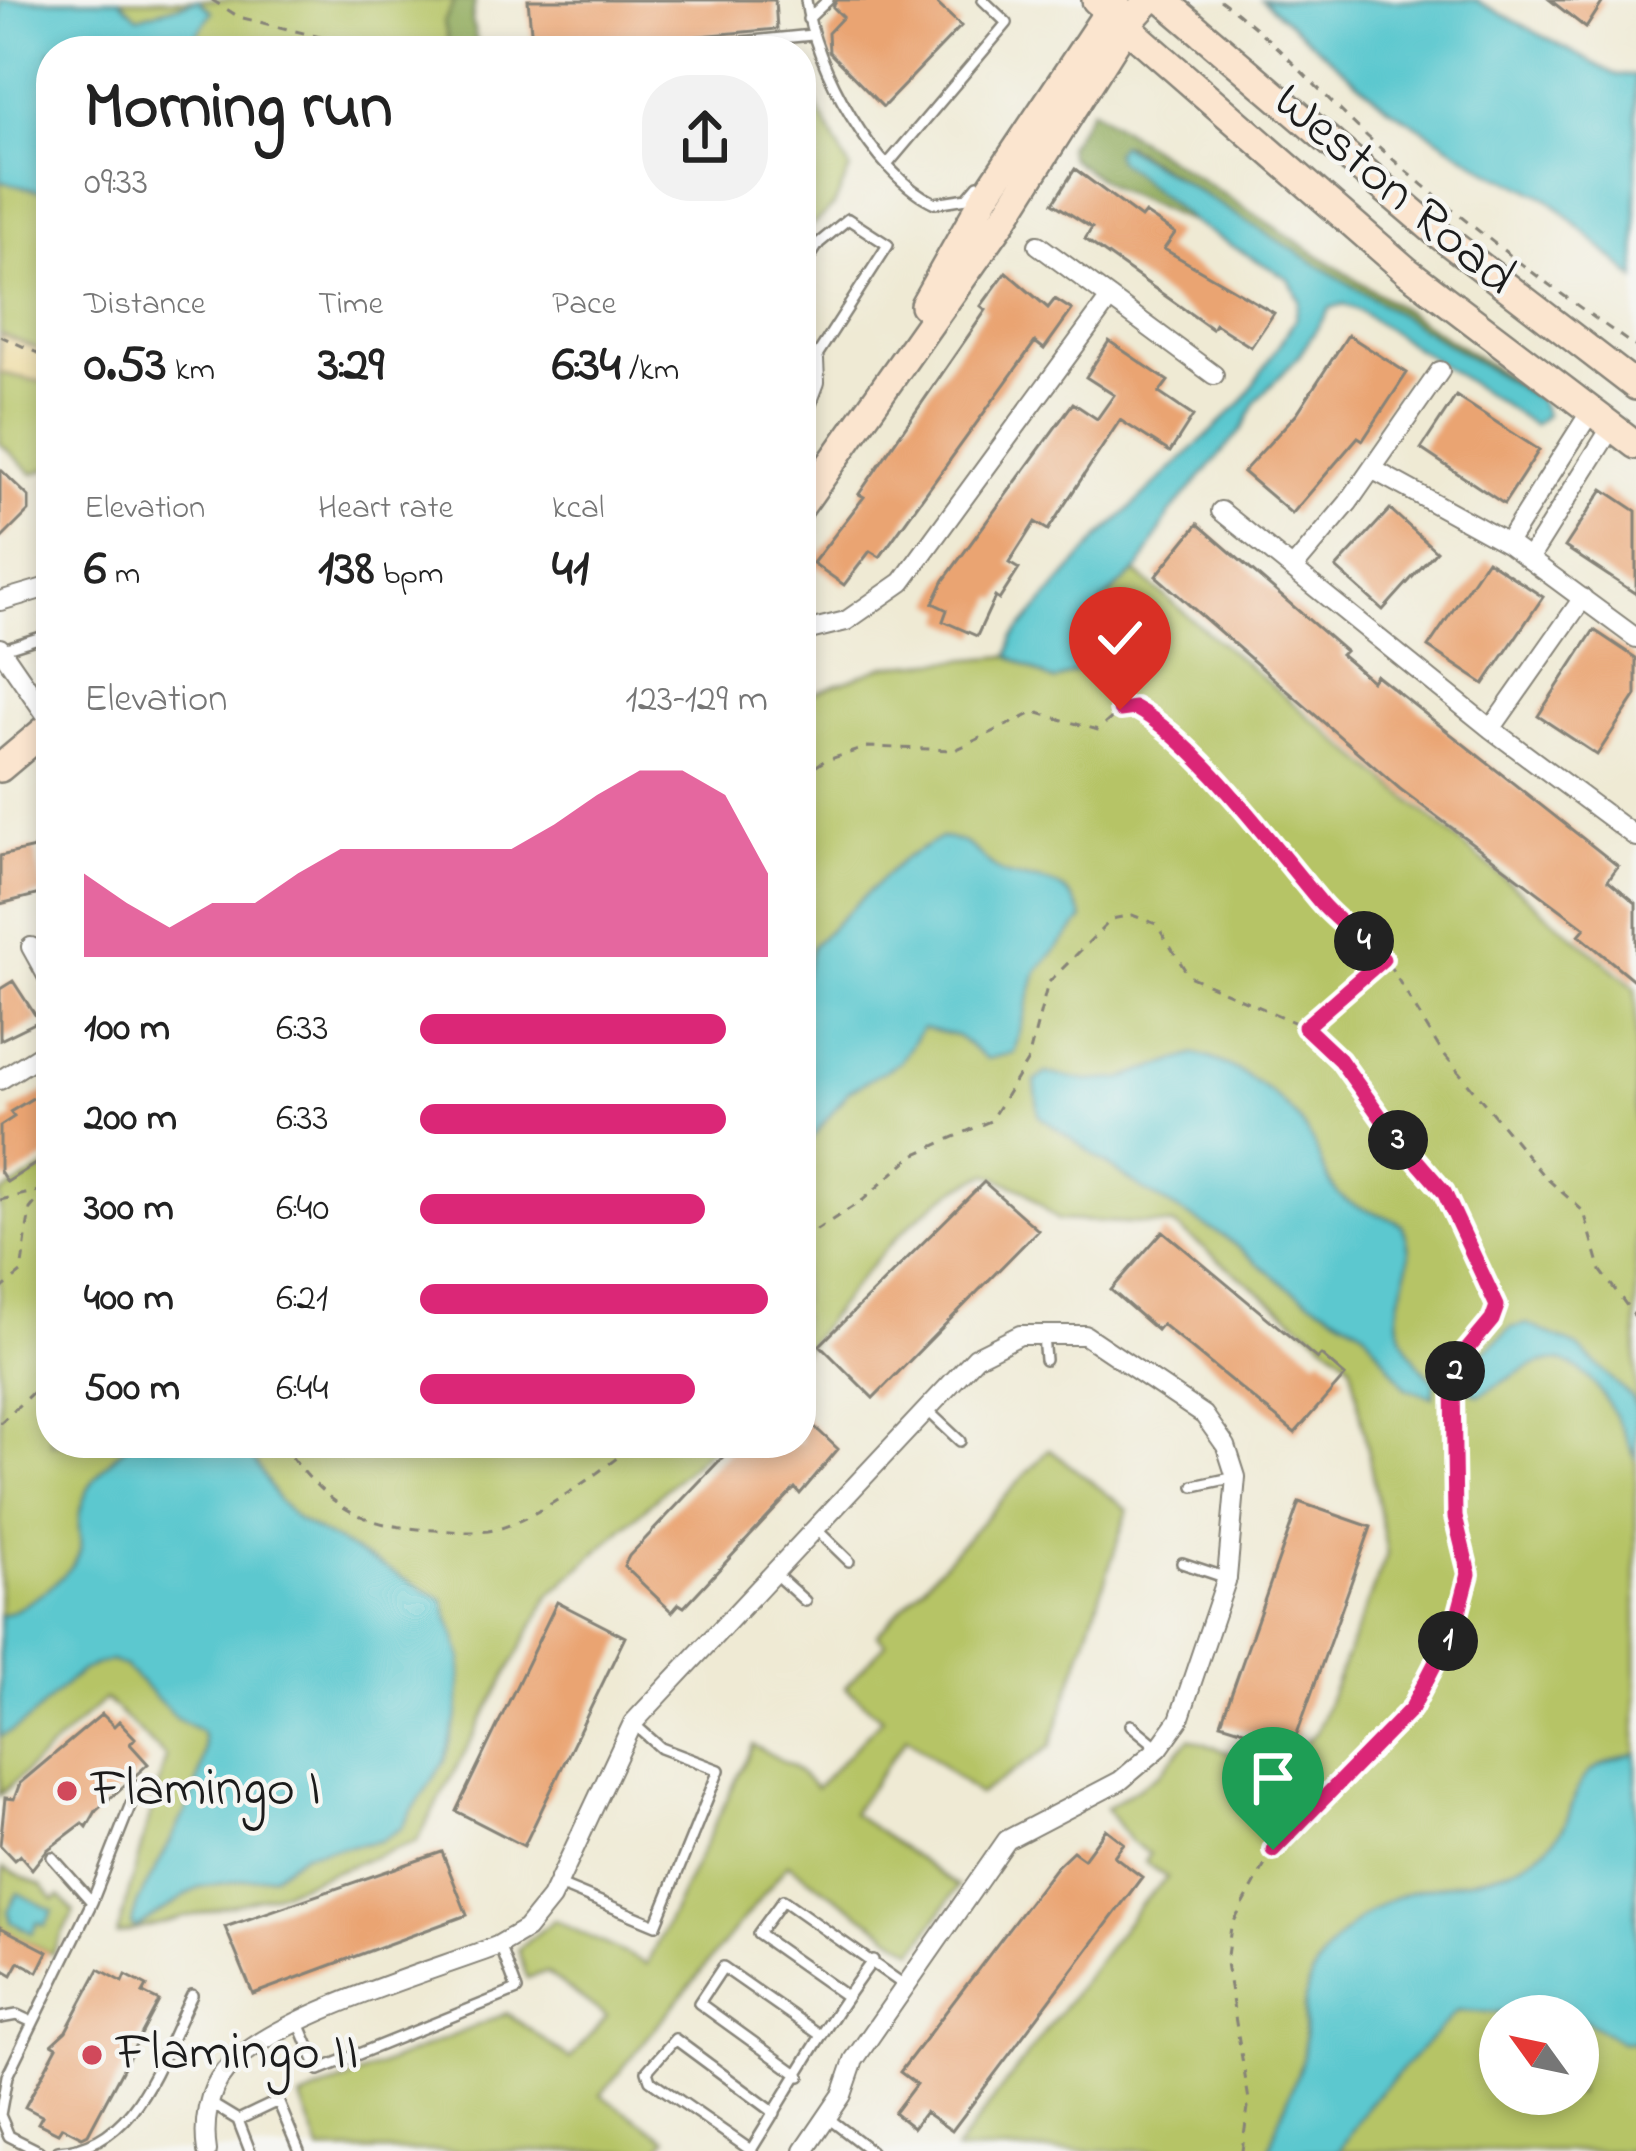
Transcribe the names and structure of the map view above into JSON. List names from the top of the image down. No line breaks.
{"streets":{"main road":["Weston Road"]},"places":["Flamingo I","Flamingo II"],"north":"top left","page":{"heading":["Morning run","09:33"],"stats":[["Distance","0.53 km"],["Time","3:29"],["Pace","6:34 /km"],["Elevation","6 m"],["Heart rate","138 bpm"],["kcal","41"]],"chart":["Elevation","123–129 m"],"pins":["4","3","2","1"],"list":[{"name":"100 m","note":"6:33"},{"name":"200 m","note":"6:33"},{"name":"300 m","note":"6:40"},{"name":"400 m","note":"6:21"},{"name":"500 m","note":"6:44"}]}}
